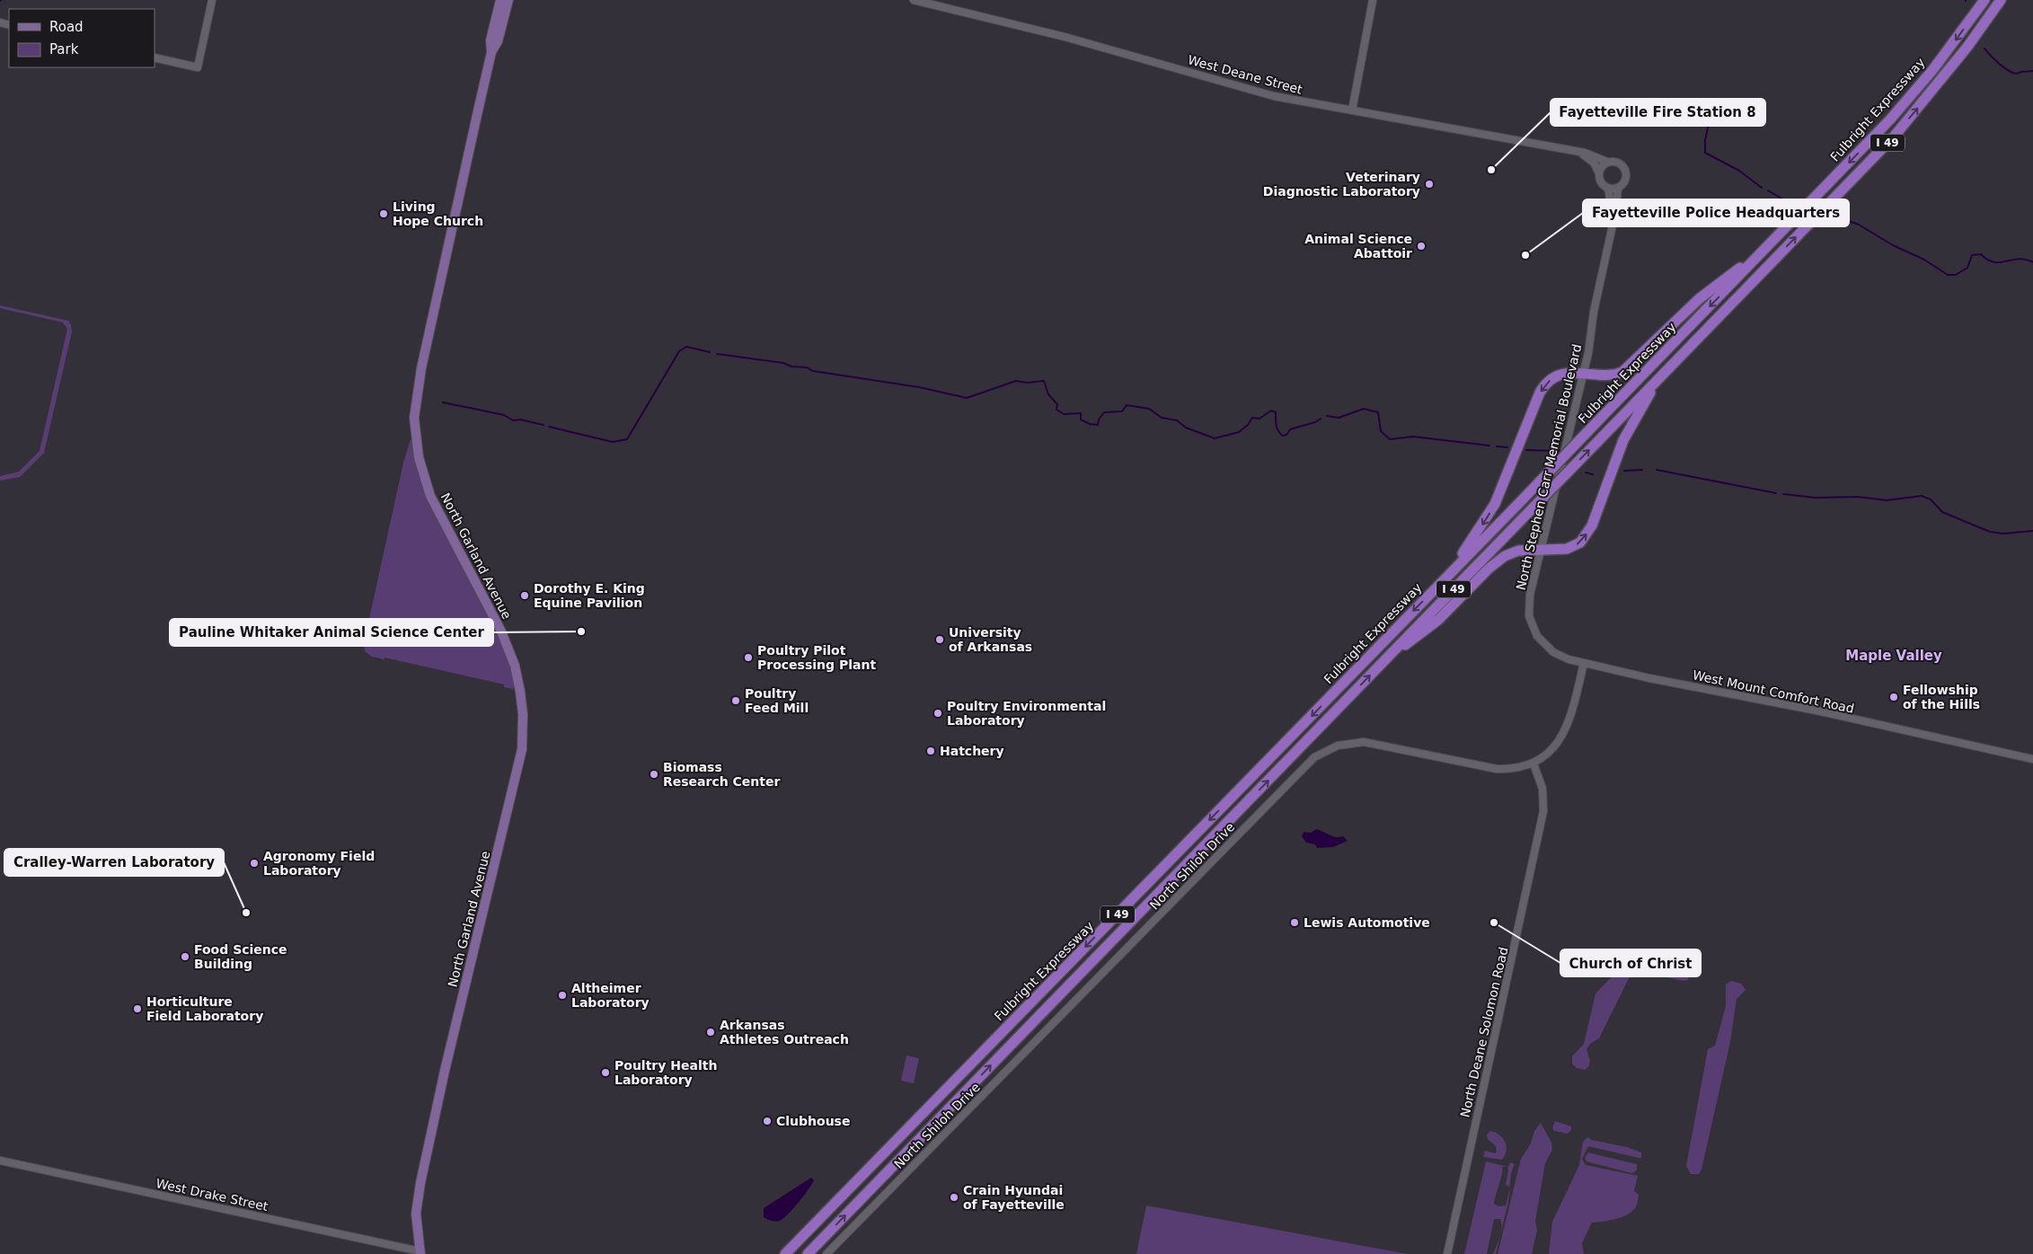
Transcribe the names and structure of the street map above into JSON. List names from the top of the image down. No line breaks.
{"streets":{"highway":["Fulbright Expressway","I 49"],"main road":["North Garland Avenue"],"street":["West Deane Street","North Stephen Carr Memorial Boulevard","West Mount Comfort Road","North Shiloh Drive","North Deane Solomon Road","West Drake Street"]},"crossings":[["West Deane Street","North Stephen Carr Memorial Boulevard"],["North Stephen Carr Memorial Boulevard","West Mount Comfort Road"],["North Garland Avenue","West Drake Street"],["West Mount Comfort Road","North Shiloh Drive"],["North Shiloh Drive","North Deane Solomon Road"]],"districts":["Maple Valley"],"places":["Fayetteville Fire Station 8","Veterinary Diagnostic Laboratory","Living Hope Church","Animal Science Abattoir","Fayetteville Police Headquarters","Dorothy E. King Equine Pavilion","Pauline Whitaker Animal Science Center","University of Arkansas","Poultry Pilot Processing Plant","Fellowship of the Hills","Poultry Feed Mill","Poultry Environmental Laboratory","Hatchery","Biomass Research Center","Agronomy Field Laboratory","Cralley-Warren Laboratory","Lewis Automotive","Church of Christ","Food Science Building","Altheimer Laboratory","Horticulture Field Laboratory","Arkansas Athletes Outreach","Poultry Health Laboratory","Clubhouse","Crain Hyundai of Fayetteville"],"legend":["Road","Park"]}
